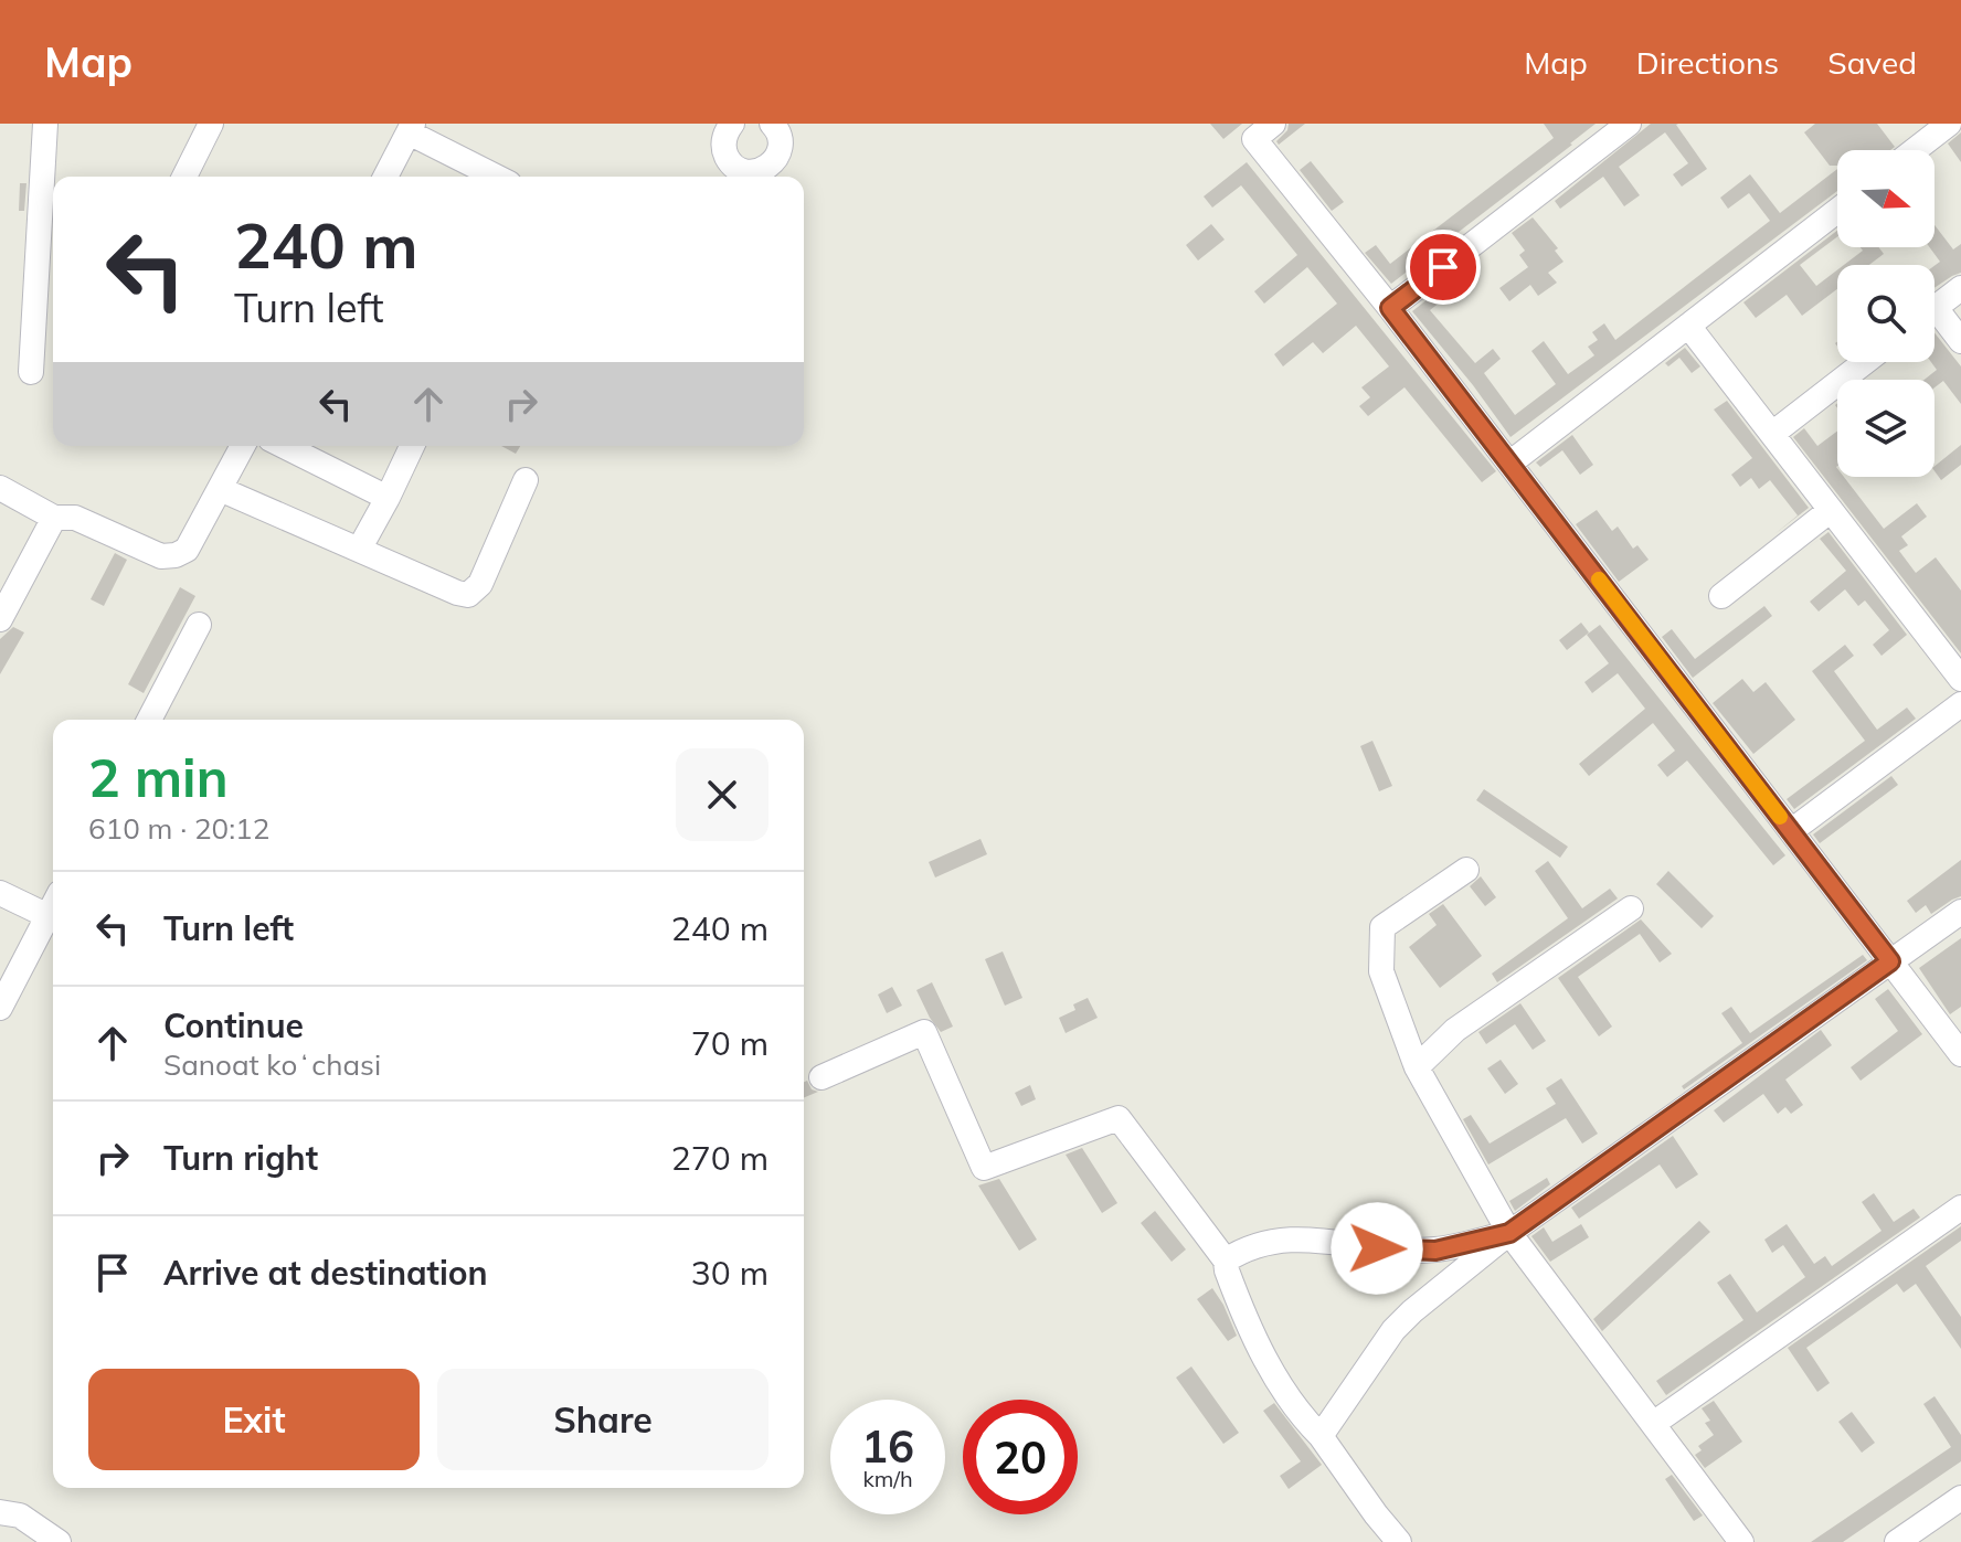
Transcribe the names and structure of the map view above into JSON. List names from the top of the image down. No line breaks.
{"north":"right","page":{"header":"Map","nav":["Map","Directions","Saved"],"turn":["240 m","Turn left"],"heading":["2 min","610 m · 20:12"],"list":[{"name":"Turn left","value":"240 m"},{"name":"Continue","note":"Sanoat koʻchasi","value":"70 m"},{"name":"Turn right","value":"270 m"},{"name":"Arrive at destination","value":"30 m"}],"buttons":["Exit","Share"],"speed":"16 km/h","limit":"20"}}
